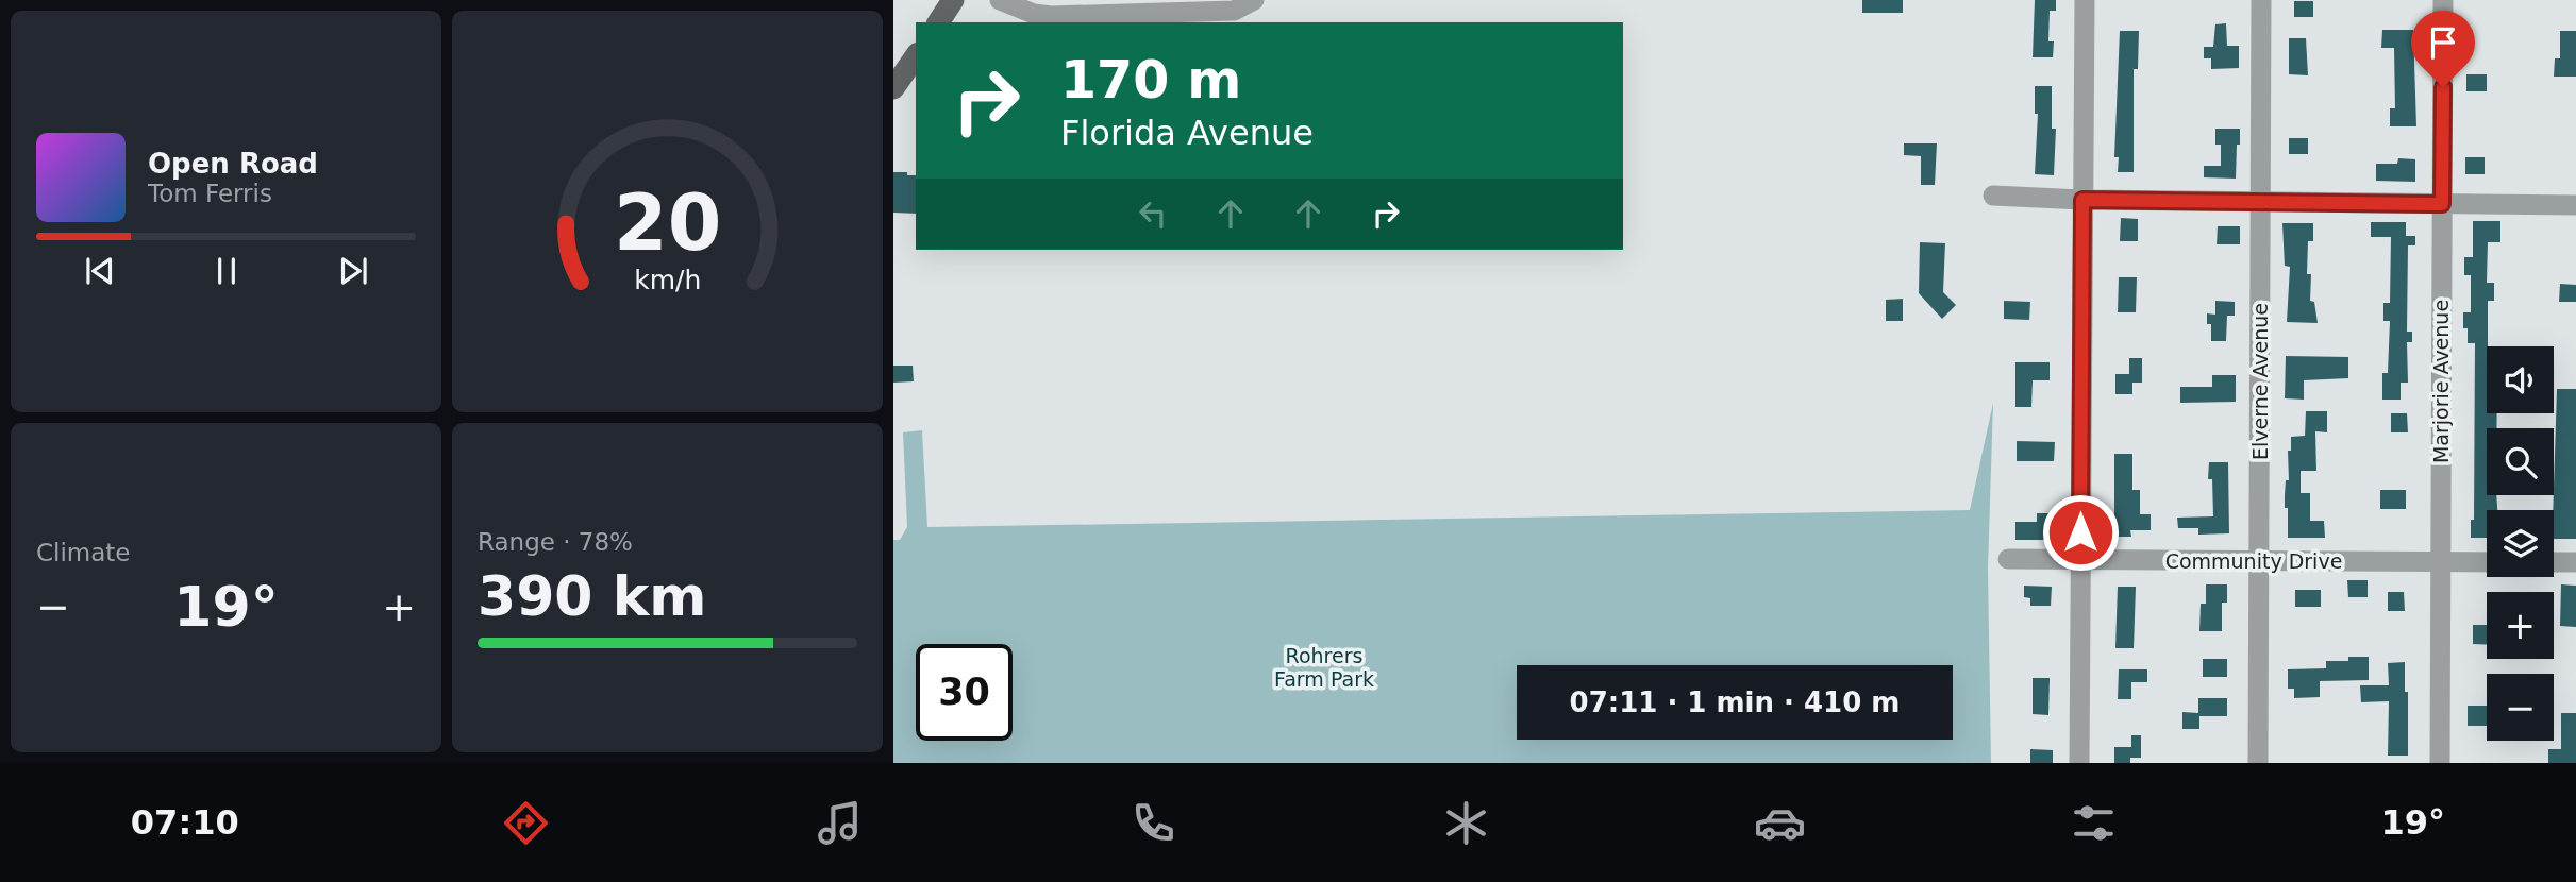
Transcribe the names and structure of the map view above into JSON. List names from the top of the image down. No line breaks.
{"streets":{"street":["Elverne Avenue","Marjorie Avenue","Community Drive"]},"crossings":[["Elverne Avenue","Community Drive"],["Marjorie Avenue","Community Drive"]],"parks":["Rohrers Farm Park"],"page":{"turn":["170 m","Florida Avenue"],"song":["Open Road","Tom Ferris"],"map_buttons":["+","−"],"tile":["Climate",["Range · 78%","390 km"]],"heat":["−","19°","+"],"limit":"30","trip":"07:11 · 1 min · 410 m","tabs":["07:10","19°"],"gauge":["20","km/h"]}}
